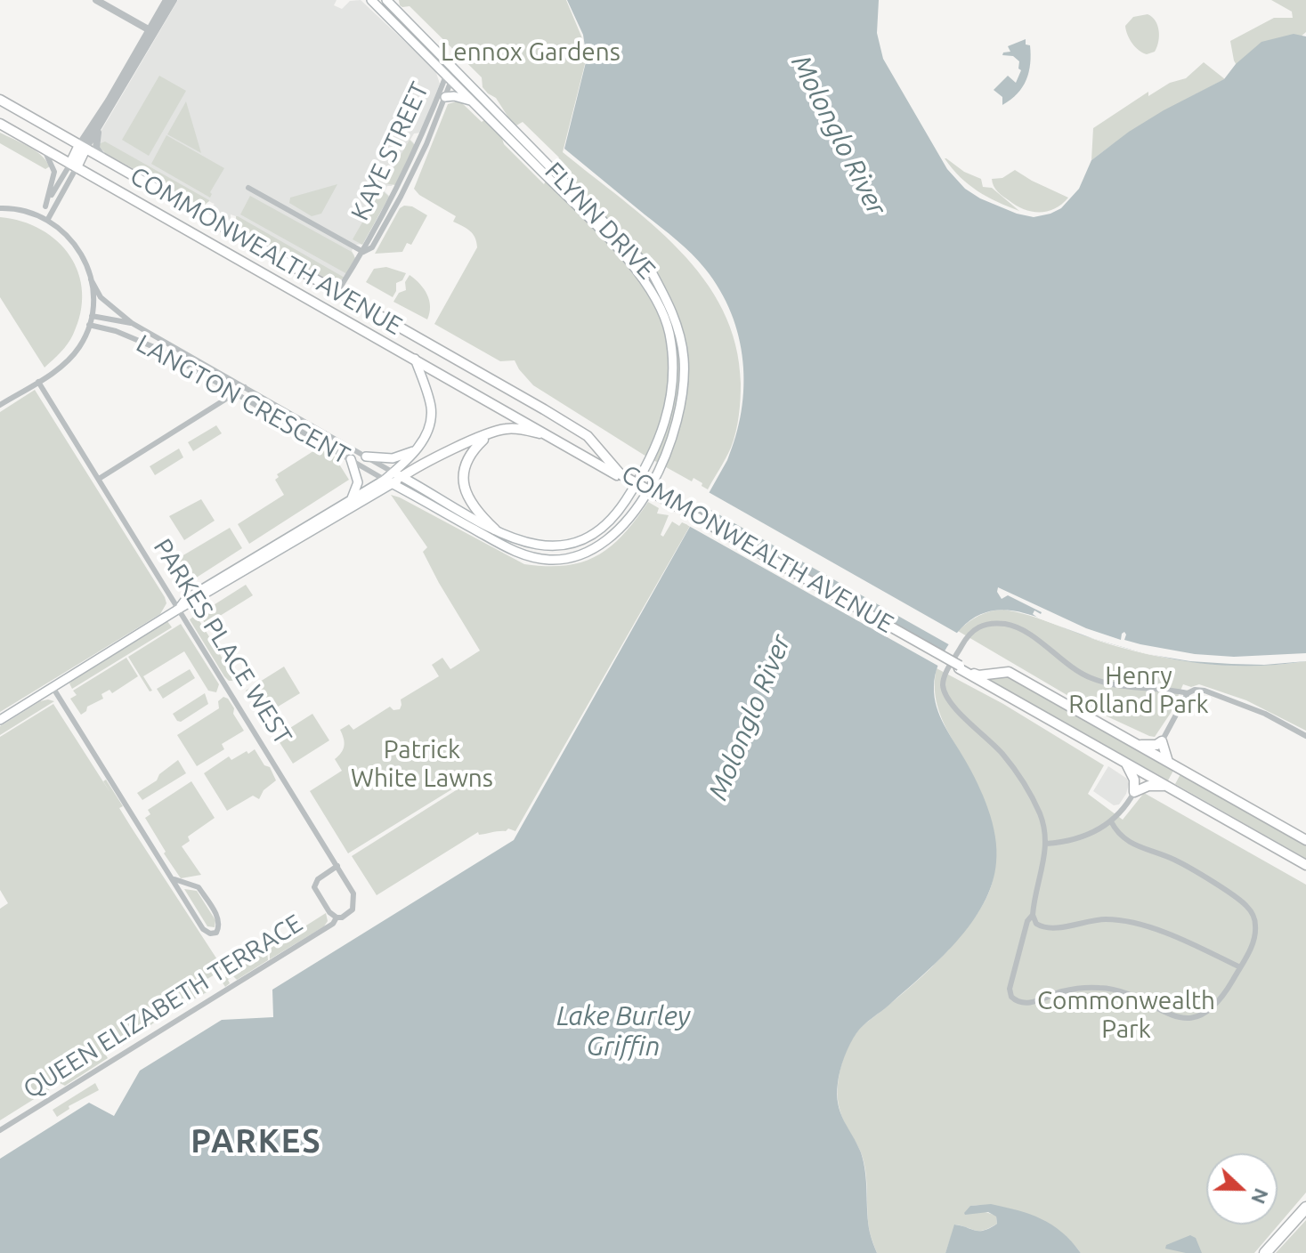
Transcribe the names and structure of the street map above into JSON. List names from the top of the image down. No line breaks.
{"streets":{"highway":["COMMONWEALTH AVENUE"],"main road":["FLYNN DRIVE"],"street":["KAYE STREET","LANGTON CRESCENT","PARKES PLACE WEST","QUEEN ELIZABETH TERRACE"]},"crossings":[["KAYE STREET","FLYNN DRIVE"],["KAYE STREET","COMMONWEALTH AVENUE"],["FLYNN DRIVE","LANGTON CRESCENT"],["PARKES PLACE WEST","QUEEN ELIZABETH TERRACE"]],"districts":["PARKES"],"water":["Molonglo River","Lake Burley Griffin"],"parks":["Lennox Gardens","Henry Rolland Park","Patrick White Lawns","Commonwealth Park"],"north":"right"}
